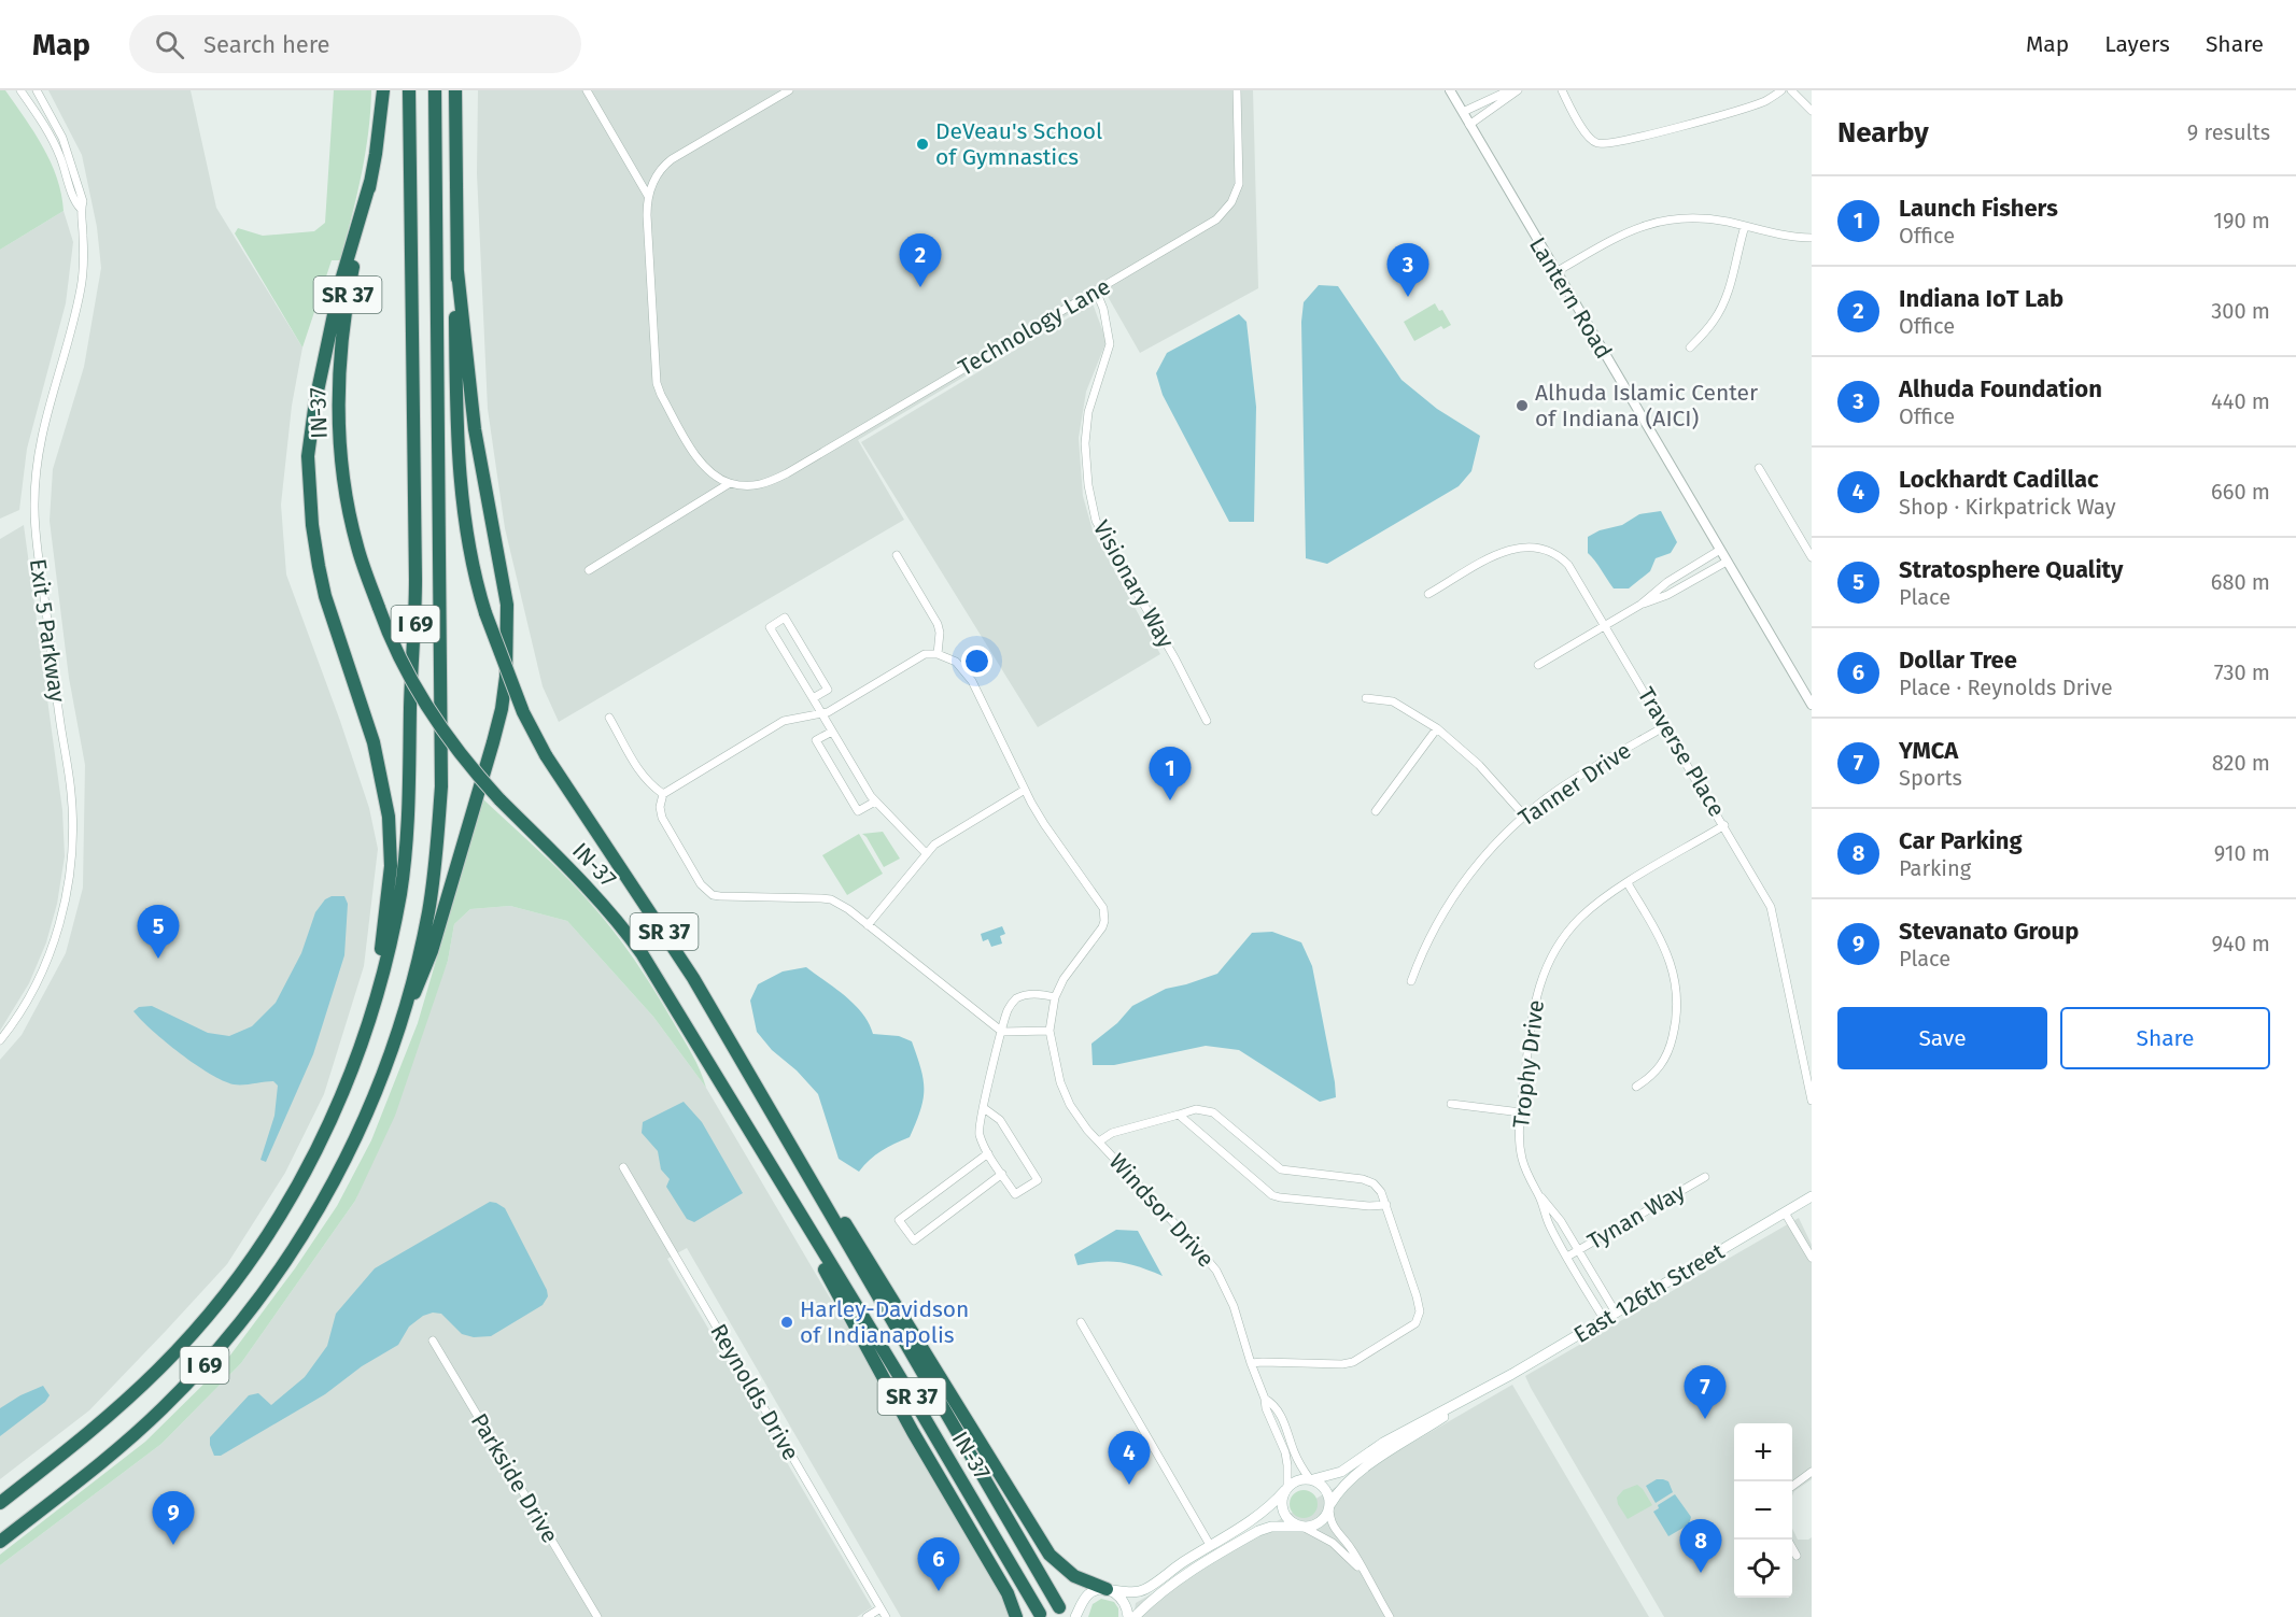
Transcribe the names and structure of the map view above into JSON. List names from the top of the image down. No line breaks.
{"streets":{"highway":["SR 37","IN-37","I 69"],"main road":["East 126th Street"],"street":["Lantern Road","Technology Lane","Visionary Way","Exit 5 Parkway","Traverse Place","Tanner Drive","Trophy Drive","Windsor Drive","Tynan Way","Reynolds Drive","Parkside Drive"]},"crossings":[["Technology Lane","Visionary Way"],["Traverse Place","Tanner Drive"],["Traverse Place","Trophy Drive"],["Trophy Drive","Tynan Way"],["Trophy Drive","East 126th Street"],["Windsor Drive","East 126th Street"]],"places":["DeVeau's School of Gymnastics","Alhuda Islamic Center of Indiana (AICI)","Harley-Davidson of Indianapolis"],"page":{"header":"Map","search":"Search here","nav":["Map","Layers","Share"],"heading":["Nearby","9 results"],"list":[{"mark":"1","name":"Launch Fishers","note":"Office","value":"190 m"},{"mark":"2","name":"Indiana IoT Lab","note":"Office","value":"300 m"},{"mark":"3","name":"Alhuda Foundation","note":"Office","value":"440 m"},{"mark":"4","name":"Lockhardt Cadillac","note":"Shop · Kirkpatrick Way","value":"660 m"},{"mark":"5","name":"Stratosphere Quality","note":"Place","value":"680 m"},{"mark":"6","name":"Dollar Tree","note":"Place · Reynolds Drive","value":"730 m"},{"mark":"7","name":"YMCA","note":"Sports","value":"820 m"},{"mark":"8","name":"Car Parking","note":"Parking","value":"910 m"},{"mark":"9","name":"Stevanato Group","note":"Place","value":"940 m"}],"pins":["2","3","1","5","7","4","9","8","6"],"buttons":["Save","Share"],"map_buttons":["+","−"]}}
